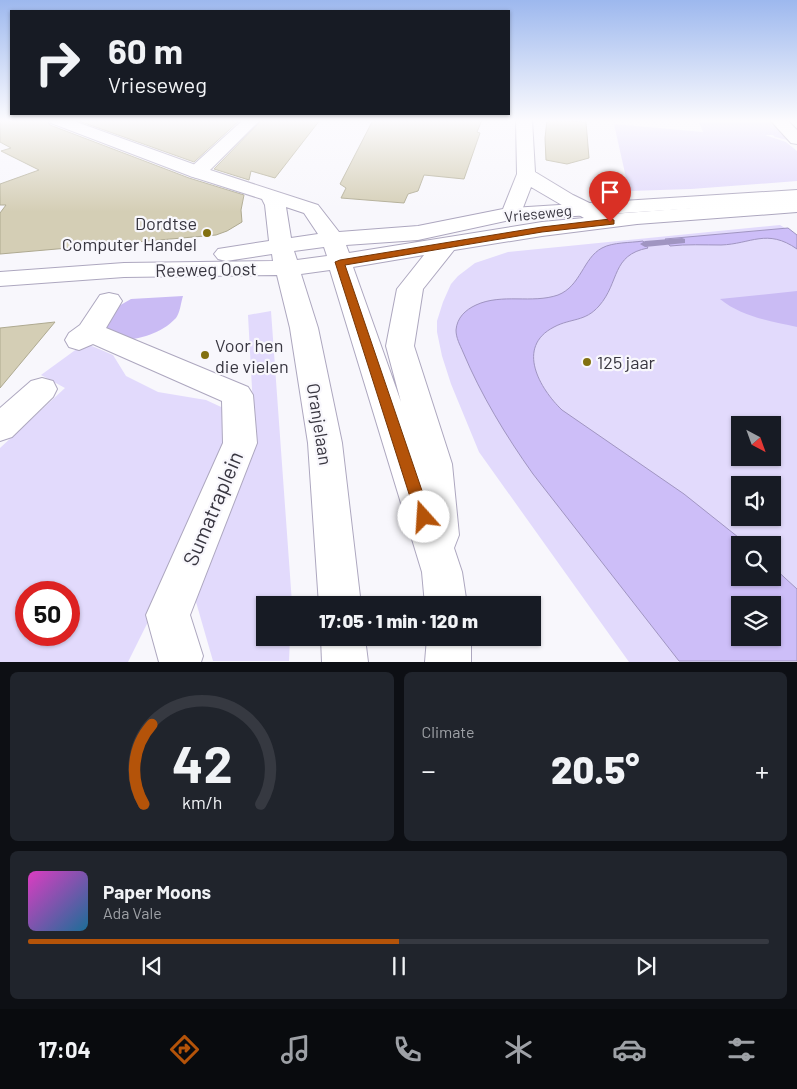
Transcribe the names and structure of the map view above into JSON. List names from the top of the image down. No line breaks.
{"streets":{"main road":["Vrieseweg","Reeweg Oost","Oranjelaan","Sumatraplein"]},"crossings":[["Vrieseweg","Reeweg Oost"],["Vrieseweg","Oranjelaan"],["Reeweg Oost","Oranjelaan"]],"places":["Dordtse Computer Handel","Voor hen die vielen","125 jaar"],"north":"bottom right","page":{"turn":["60 m","Vrieseweg"],"limit":"50","trip":"17:05 · 1 min · 120 m","tile":"Climate","heat":["−","20.5°","+"],"song":["Paper Moons","Ada Vale"],"tabs":"17:04","gauge":["42","km/h"]}}
